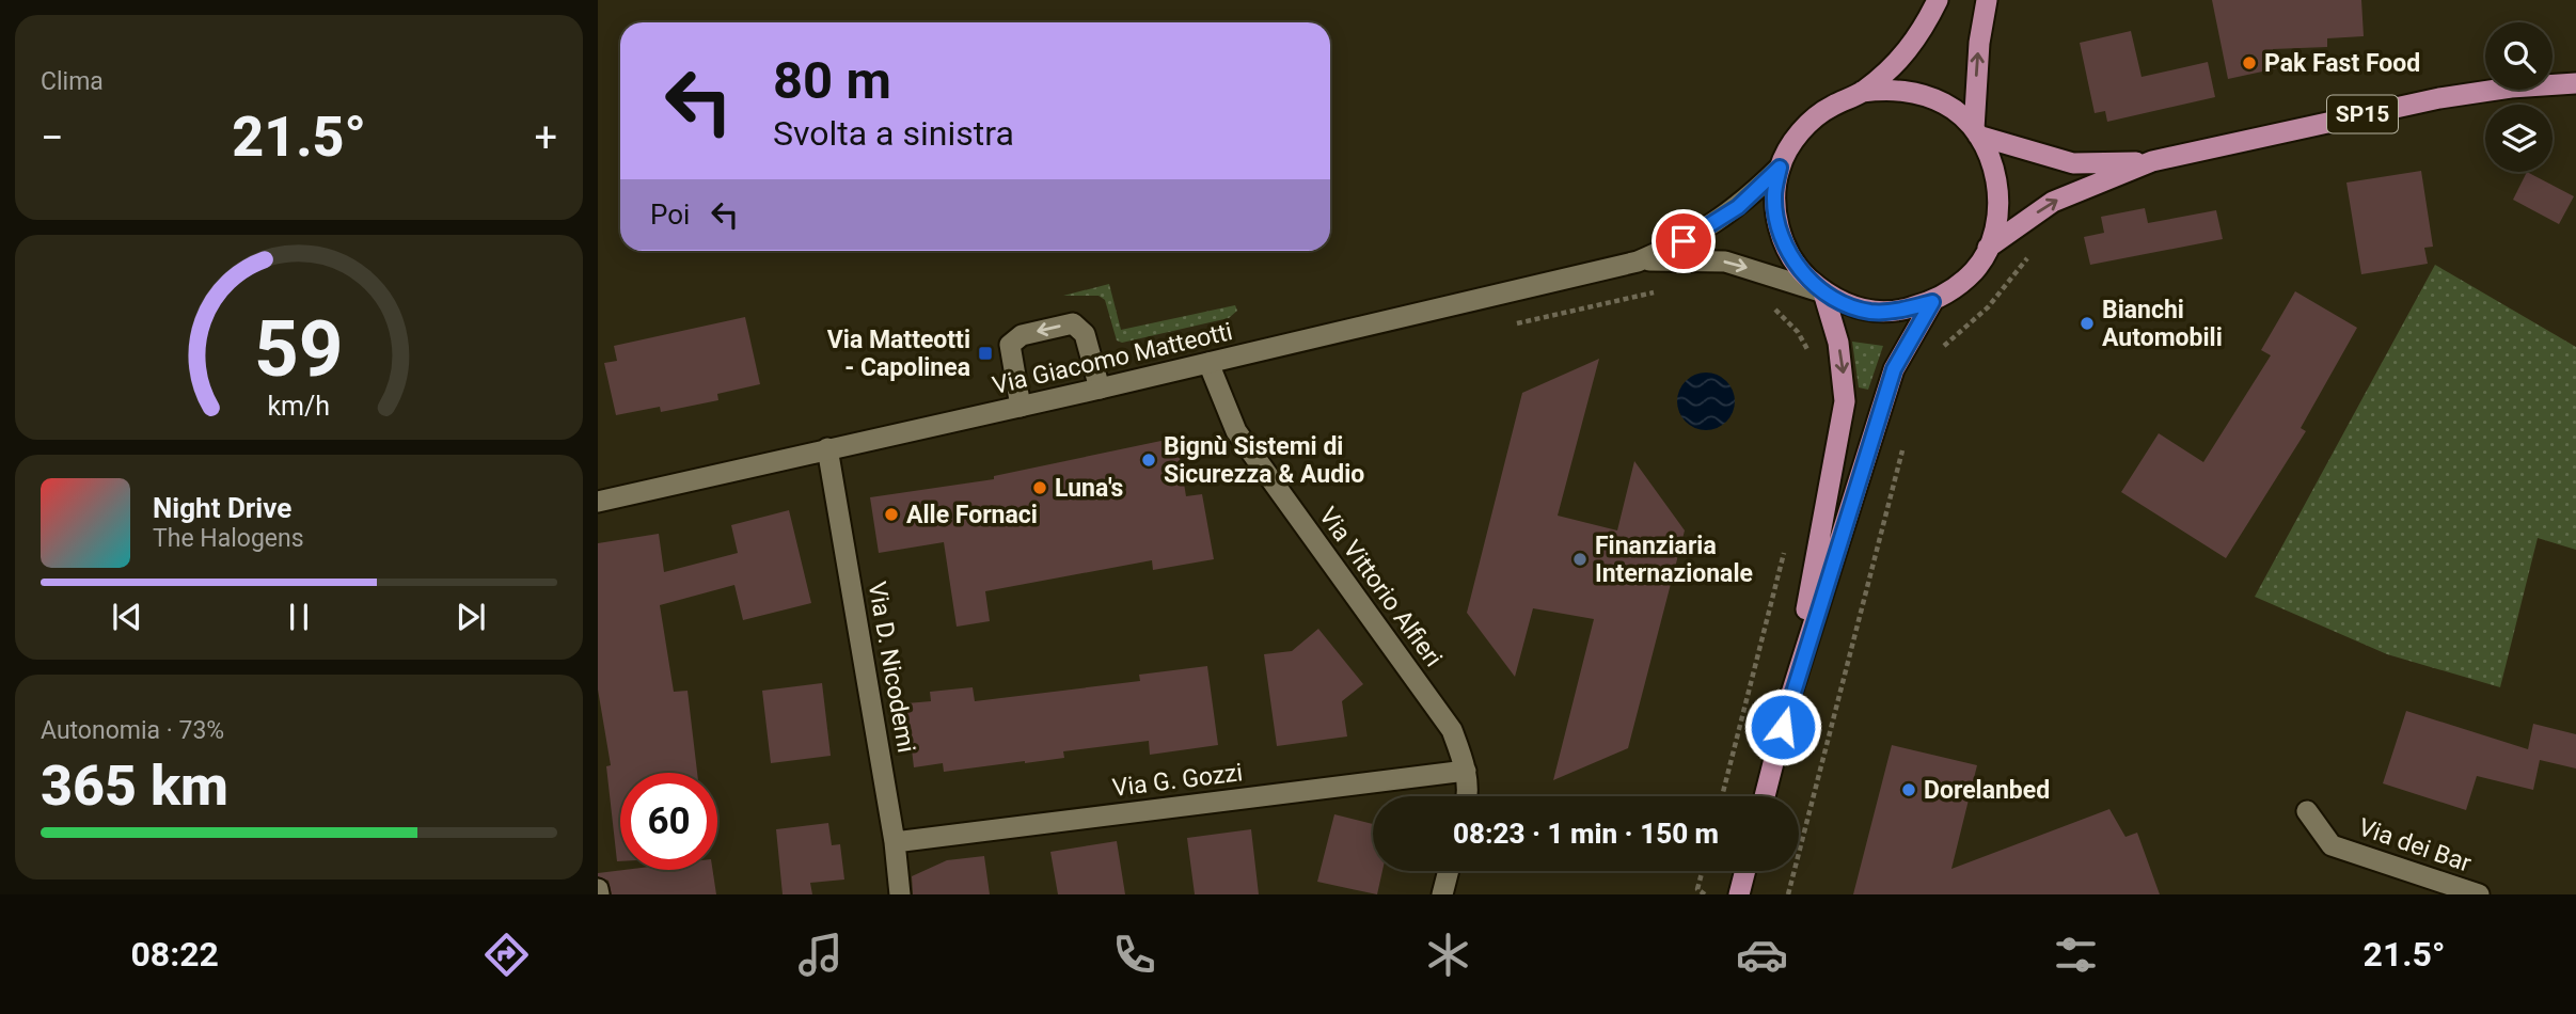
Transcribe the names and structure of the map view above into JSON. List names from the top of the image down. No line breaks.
{"streets":{"main road":["SP15"],"street":["Via Giacomo Matteotti","Via Vittorio Alfieri","Via D. Nicodemi","Via G. Gozzi","Via dei Bar"]},"crossings":[["SP15","Via Giacomo Matteotti"],["Via Giacomo Matteotti","Via Vittorio Alfieri"],["Via Giacomo Matteotti","Via D. Nicodemi"],["Via Vittorio Alfieri","Via G. Gozzi"],["Via D. Nicodemi","Via G. Gozzi"]],"places":{"other":["Pak Fast Food","Bianchi Automobili","Bignù Sistemi di Sicurezza & Audio","Luna's","Alle Fornaci","Finanziaria Internazionale","Dorelanbed"],"transit":["Via Matteotti - Capolinea"]},"page":{"tile":["Clima",["Autonomia · 73%","365 km"]],"turn":["80 m","Svolta a sinistra"],"heat":["−","21.5°","+"],"then":"Poi","song":["Night Drive","The Halogens"],"limit":"60","trip":"08:23 · 1 min · 150 m","tabs":["08:22","21.5°"],"gauge":["59","km/h"]}}
